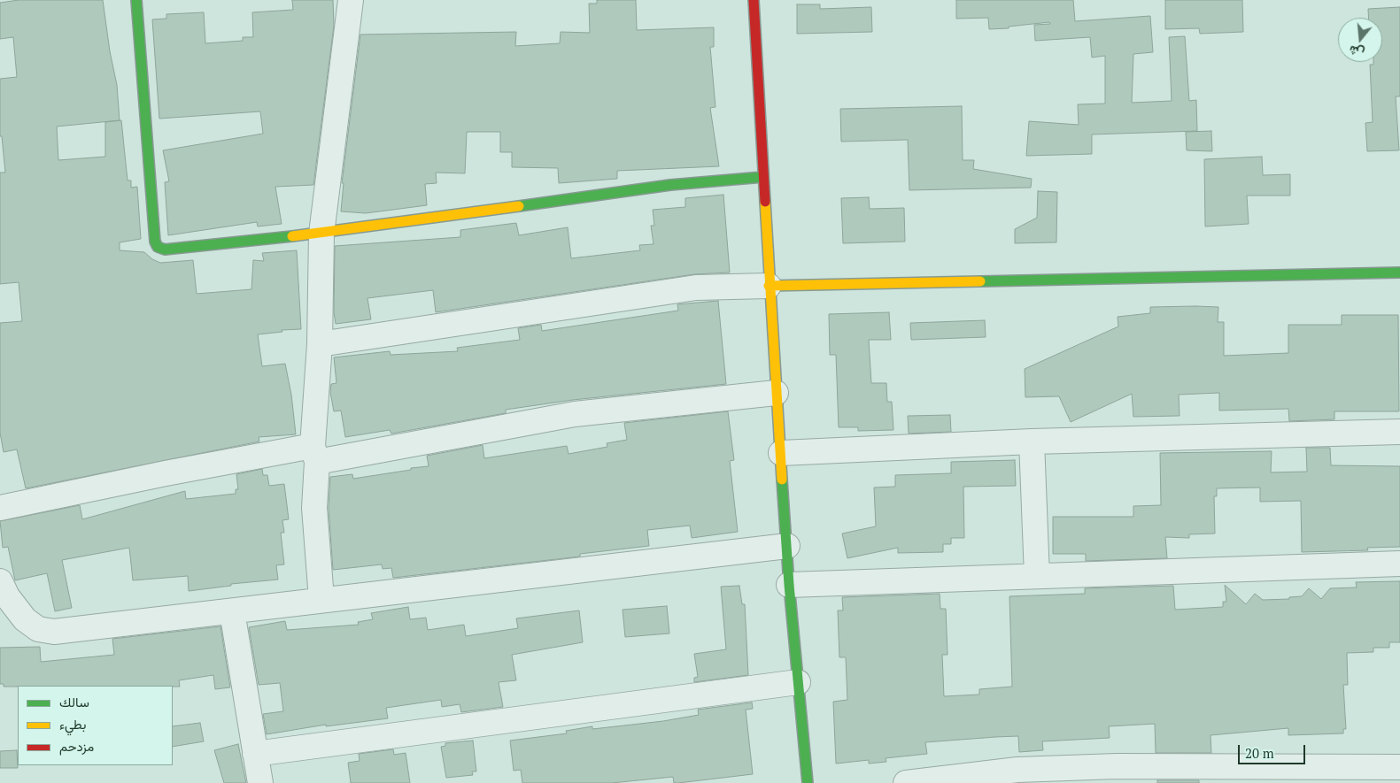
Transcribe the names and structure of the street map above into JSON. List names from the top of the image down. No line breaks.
{"legend":["سالك","بطيء","مزدحم"],"scale_bar":"20 m","north":"bottom"}
